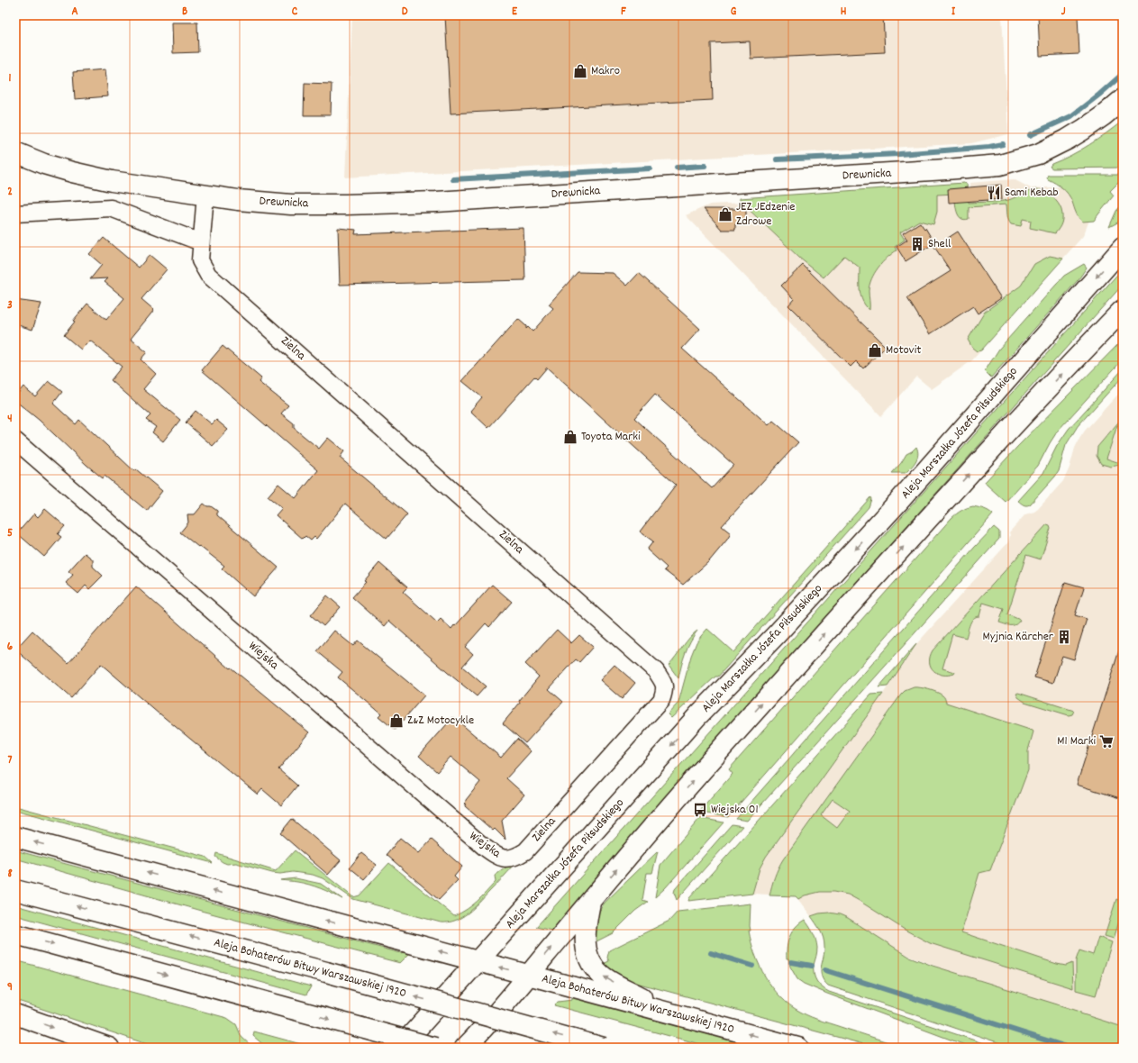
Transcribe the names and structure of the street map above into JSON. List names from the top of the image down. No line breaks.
{"streets":{"main road":["Drewnicka","Aleja Marszałka Józefa Piłsudskiego","Aleja Bohaterów Bitwy Warszawskiej 1920"],"street":["Zielna","Wiejska"]},"crossings":[["Drewnicka","Zielna"],["Zielna","Wiejska"],["Aleja Marszałka Józefa Piłsudskiego","Aleja Bohaterów Bitwy Warszawskiej 1920"]],"places":{"shop":["Makro","JEZ JEdzenie Zdrowe","Motovit","Toyota Marki","Z&Z Motocykle"],"restaurant":["Sami Kebab"],"building":["Shell","Myjnia Kärcher"],"supermarket":["M1 Marki"],"bus stop":["Wiejska 01"]},"grid":{"columns":["A","B","C","D","E","F","G","H","I","J"],"rows":["1","2","3","4","5","6","7","8","9"]}}
